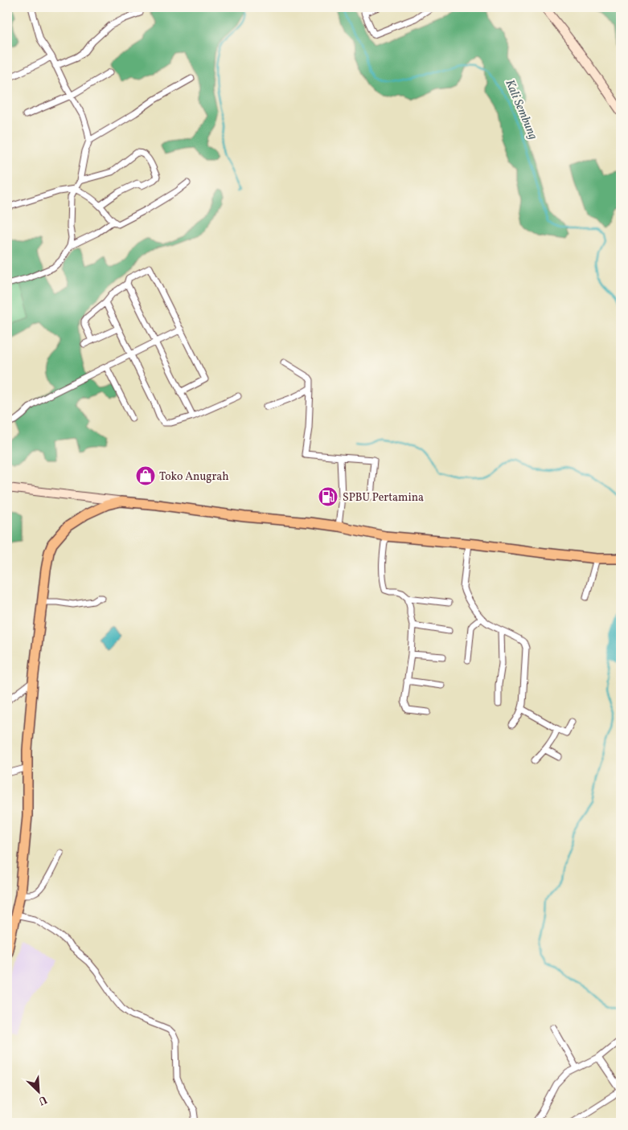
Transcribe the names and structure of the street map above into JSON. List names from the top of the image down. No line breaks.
{"water":["Kali Sembung"],"places":{"shop":["Toko Anugrah"],"fuel station":["SPBU Pertamina"]},"north":"bottom right"}
